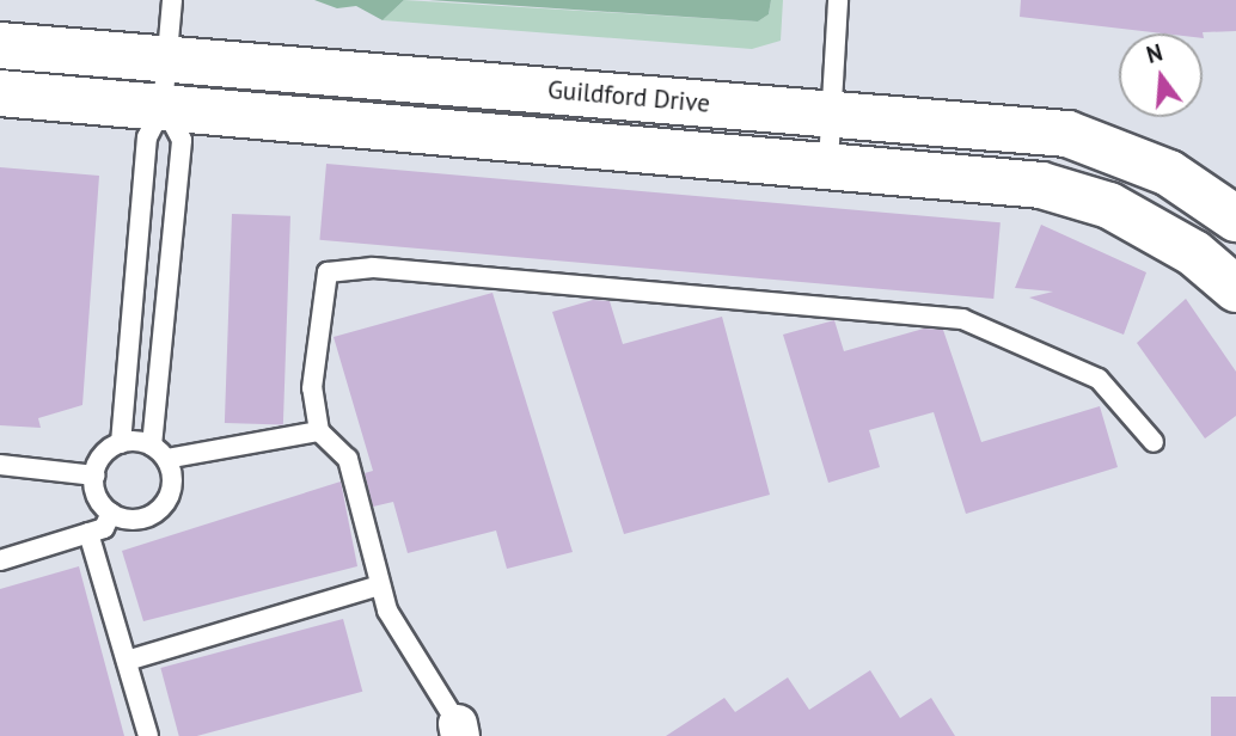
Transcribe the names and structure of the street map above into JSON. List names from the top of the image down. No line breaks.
{"streets":{"main road":["Guildford Drive"]},"north":"top"}
